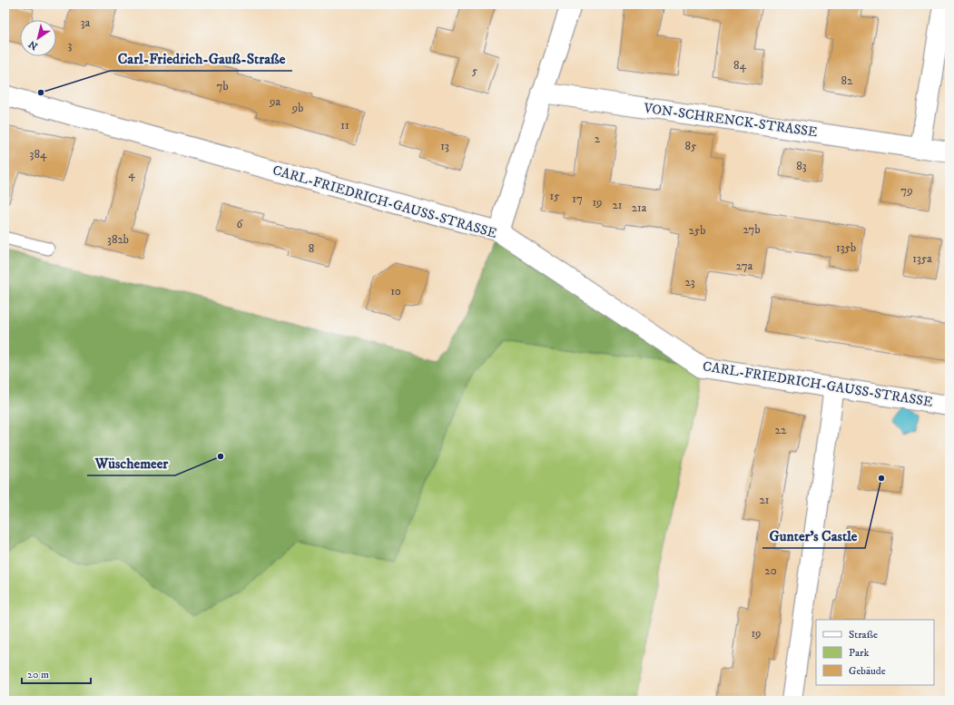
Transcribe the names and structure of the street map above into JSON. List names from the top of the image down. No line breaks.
{"streets":{"street":["VON-SCHRENCK-STRASSE","CARL-FRIEDRICH-GAUSS-STRASSE"]},"places":["Carl-Friedrich-Gauß-Straße","Wüschemeer","Gunter's Castle"],"house_numbers":["3a","3","84","5","82","7b","9a","9b","11","2","13","85","384","83","4","79","15","17","19","21","21a","6","27b","25b","382b","135b","8","135a","27a","23","10","22","21","20","19"],"legend":["Straße","Park","Gebäude"],"scale_bar":"20 m","north":"bottom left"}
